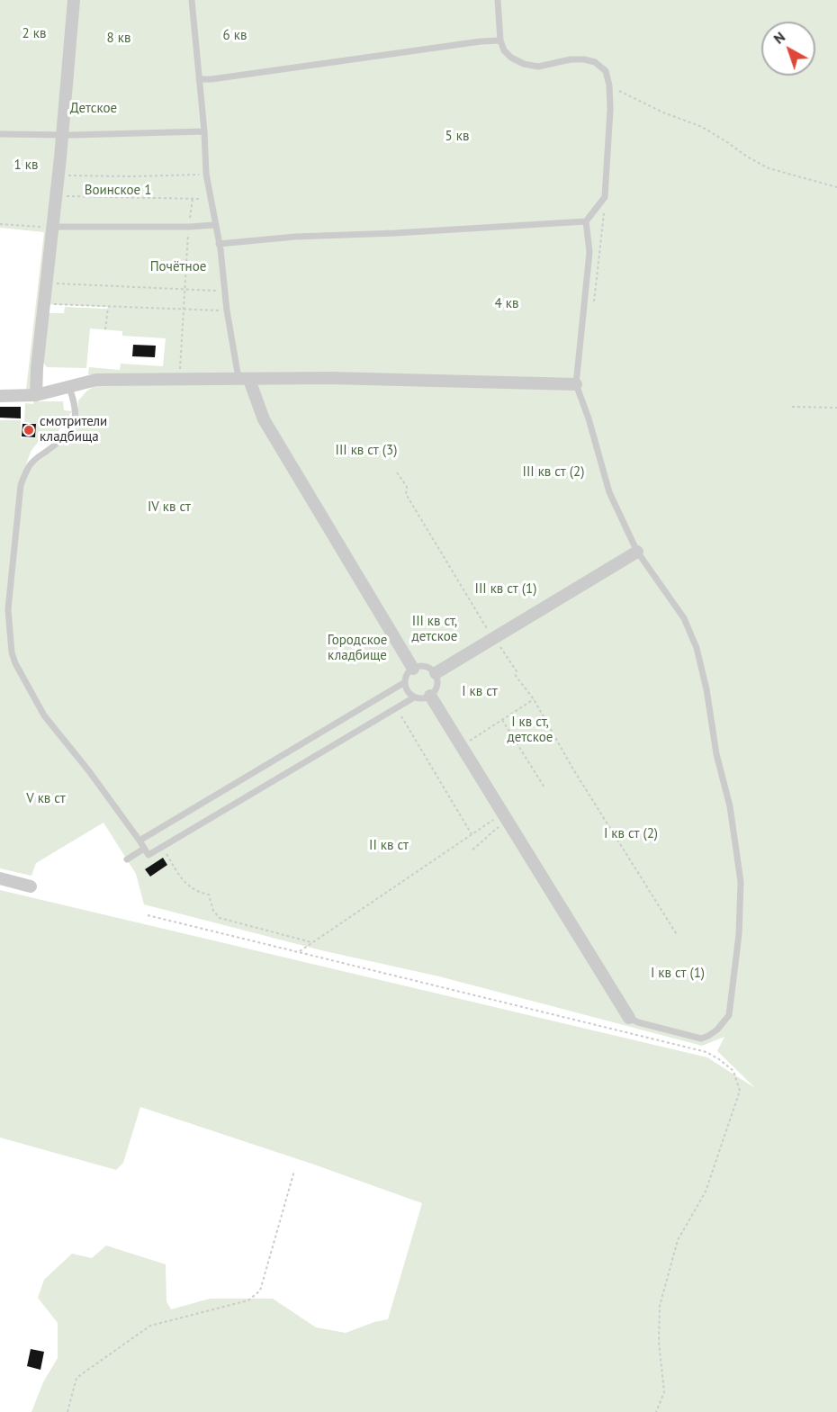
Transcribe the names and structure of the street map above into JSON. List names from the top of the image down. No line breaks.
{"parks":["2 кв","6 кв","8 кв","Детское","5 кв","1 кв","Воинское 1","Почётное","4 кв","III кв ст (3)","III кв ст (2)","IV кв ст","III кв ст (1)","III кв ст, детское","Городское кладбище","I кв ст","I кв ст, детское","V кв ст","I кв ст (2)","II кв ст","I кв ст (1)"],"places":["смотрители кладбища"],"north":"top left"}
